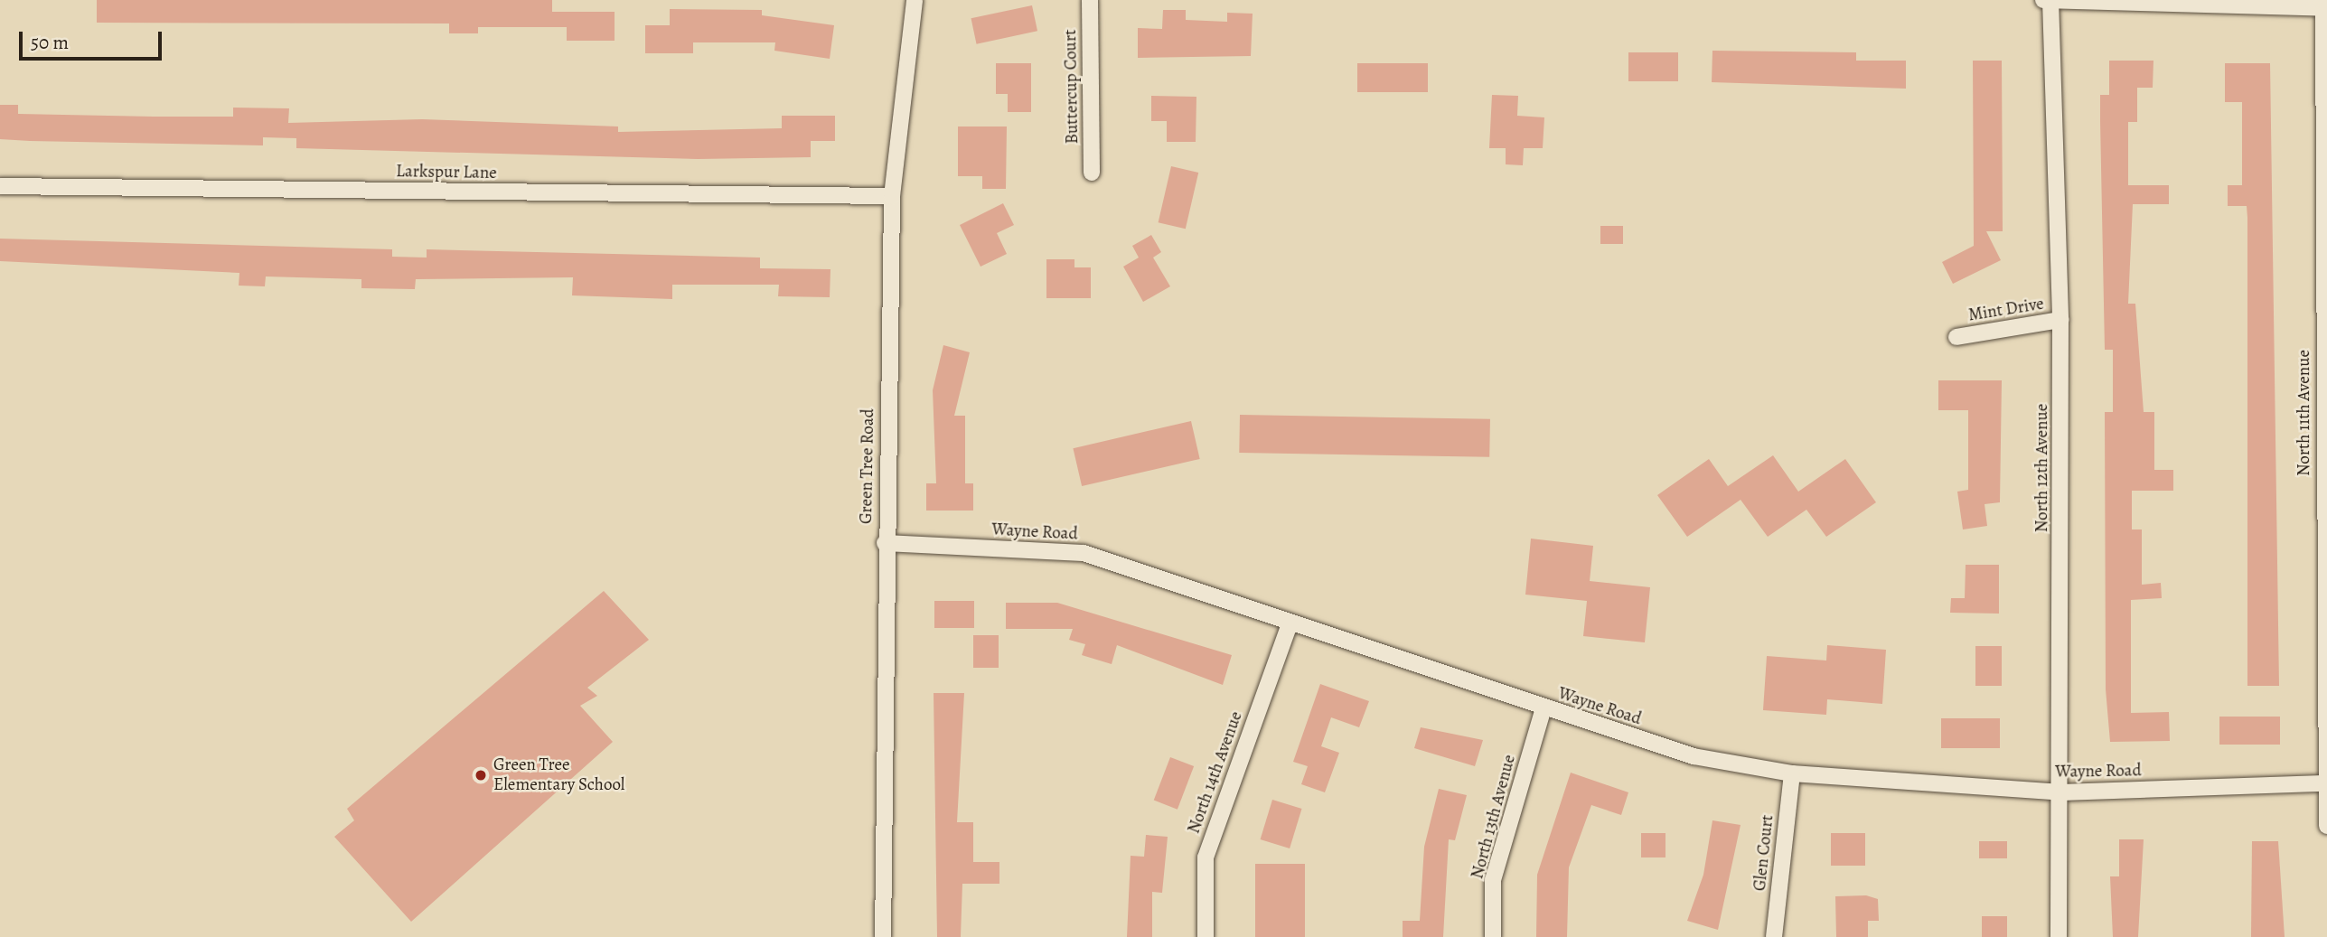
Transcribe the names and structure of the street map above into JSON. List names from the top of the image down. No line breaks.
{"streets":{"street":["Buttercup Court","Larkspur Lane","Mint Drive","North 11th Avenue","Green Tree Road","North 12th Avenue","Wayne Road","North 14th Avenue","North 13th Avenue","Glen Court"]},"crossings":[["Larkspur Lane","Green Tree Road"],["Mint Drive","North 12th Avenue"],["North 11th Avenue","Wayne Road"],["Green Tree Road","Wayne Road"],["North 12th Avenue","Wayne Road"],["Wayne Road","North 14th Avenue"],["Wayne Road","North 13th Avenue"],["Wayne Road","Glen Court"]],"places":["Green Tree Elementary School"],"scale_bar":"50 m"}
